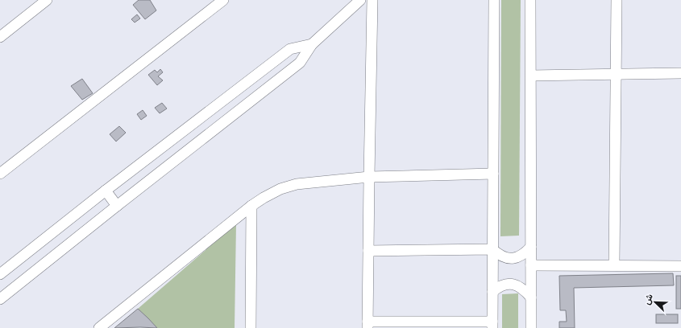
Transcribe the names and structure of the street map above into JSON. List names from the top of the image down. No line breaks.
{"north":"top left"}
